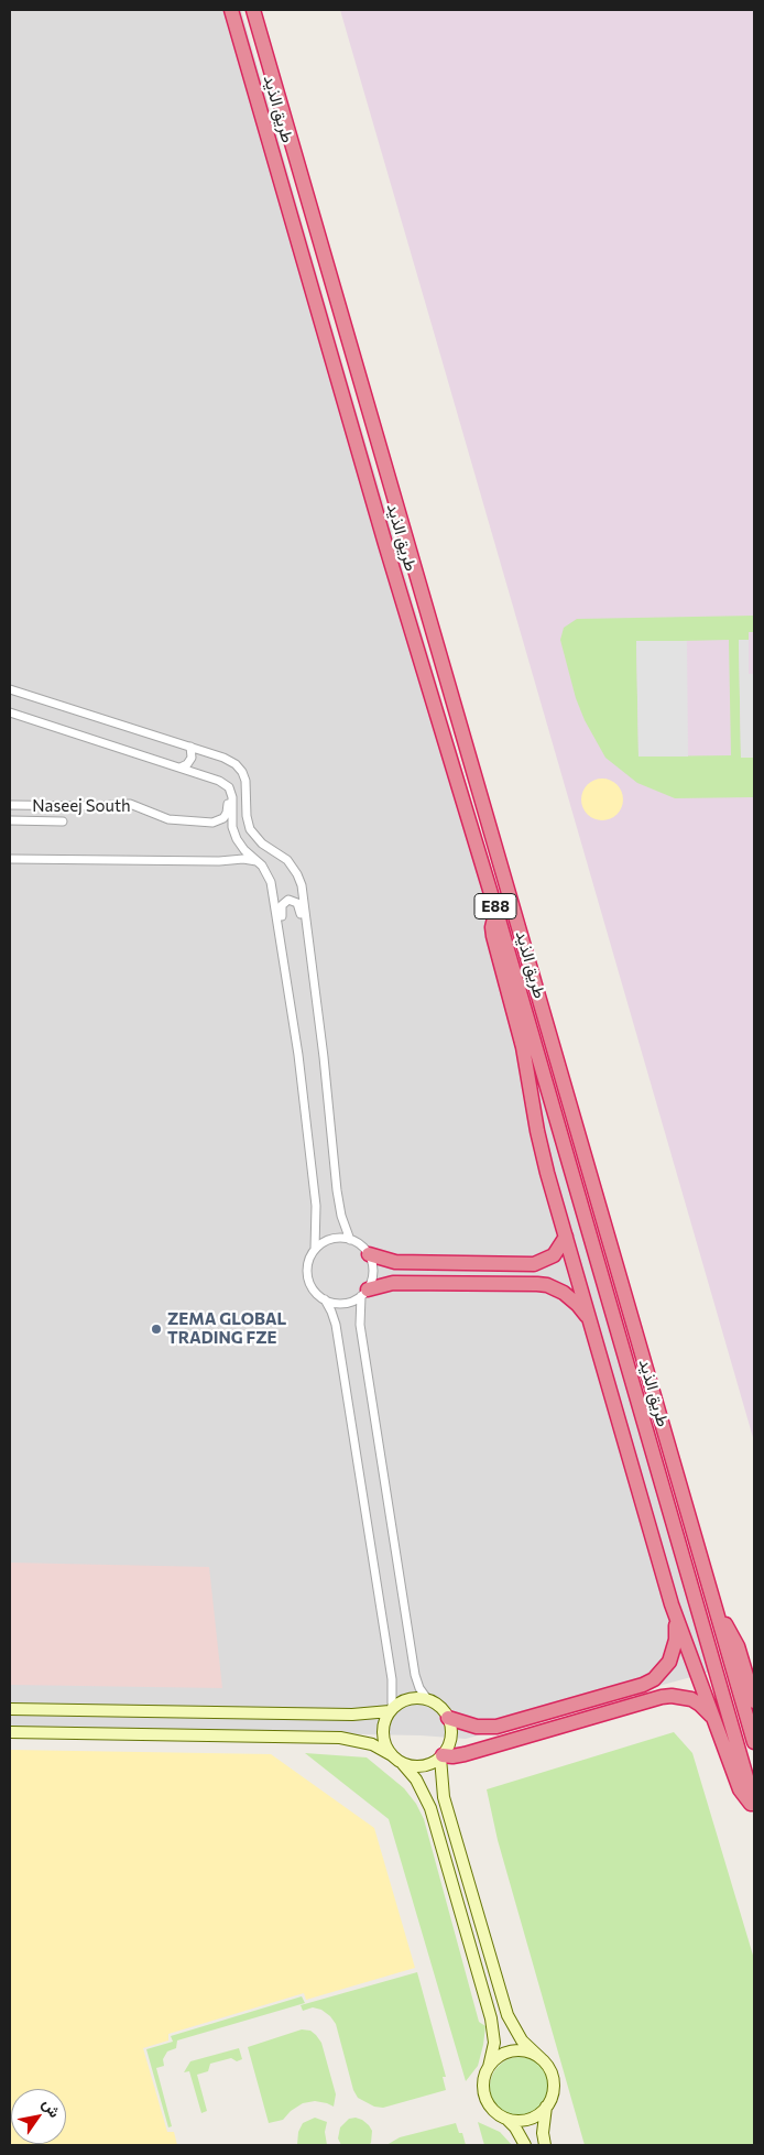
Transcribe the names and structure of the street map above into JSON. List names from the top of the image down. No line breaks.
{"streets":{"highway":["طريق الذيد","E88"],"street":["Naseej South"]},"places":["ZEMA GLOBAL TRADING FZE"],"north":"top right"}
